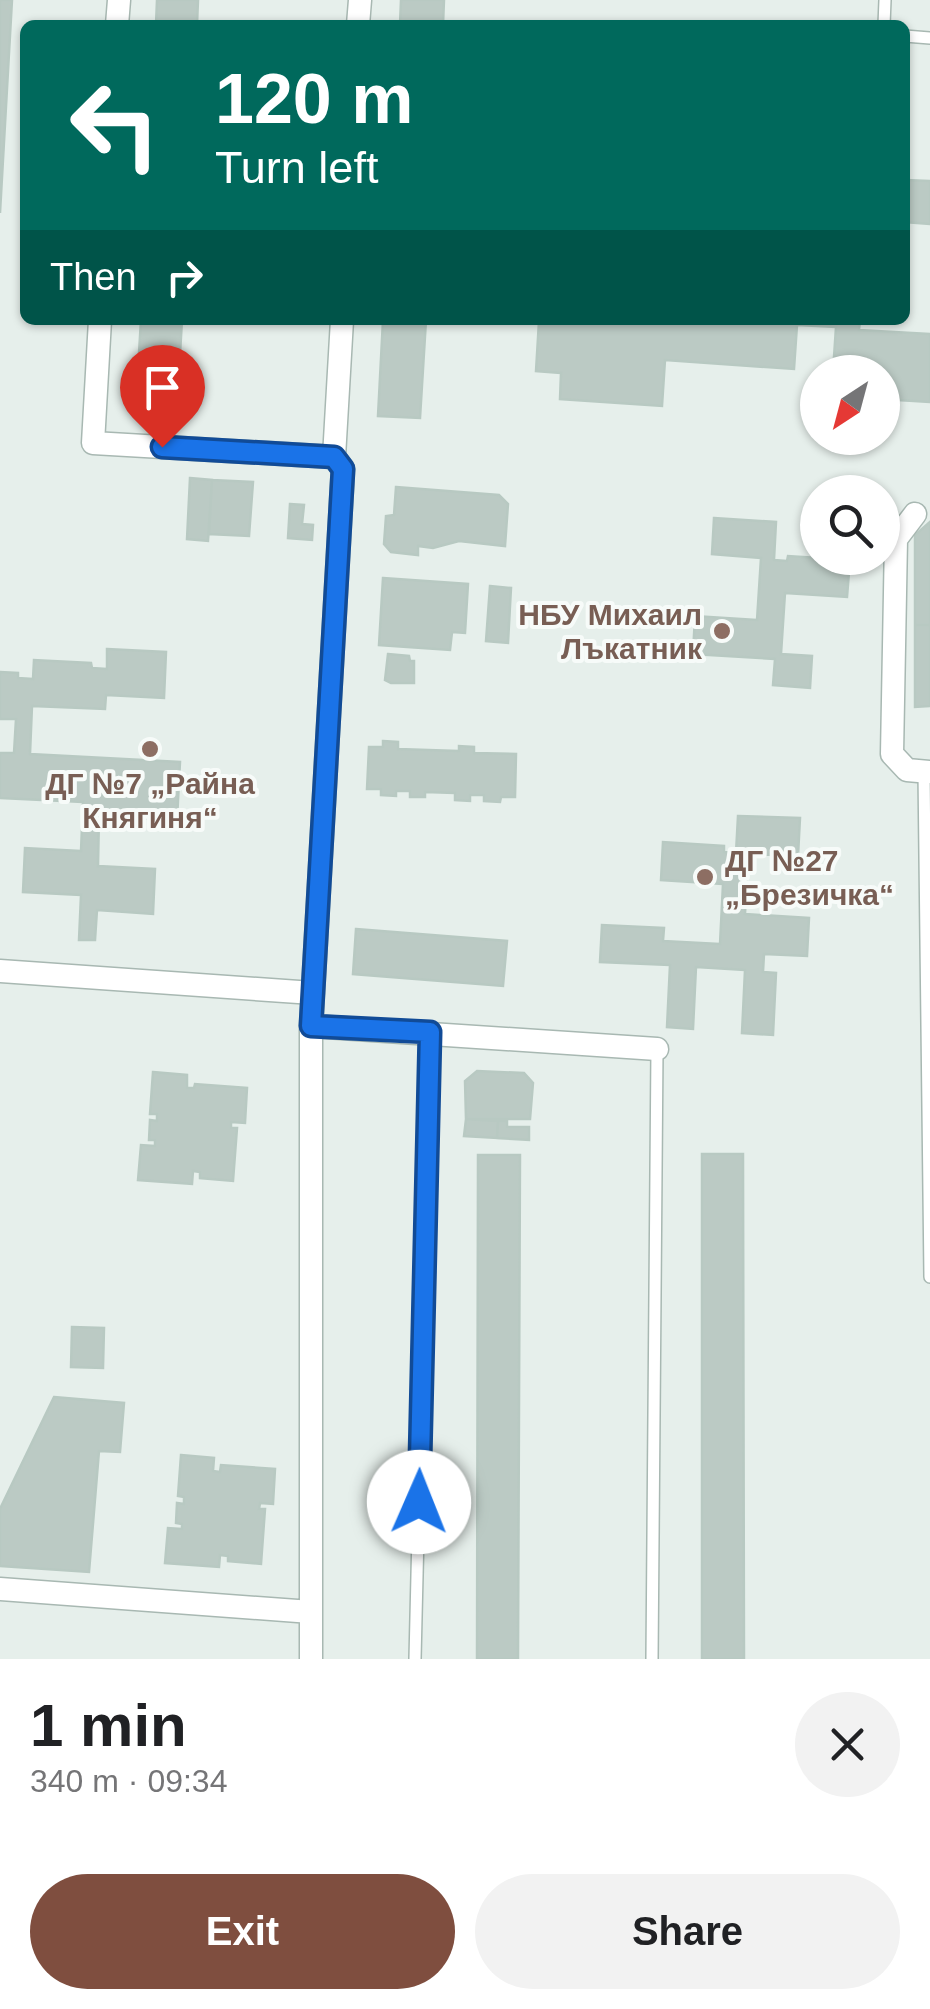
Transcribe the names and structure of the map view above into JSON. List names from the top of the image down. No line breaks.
{"places":["НБУ Михаил Лъкатник","ДГ №7 „Райна Княгиня“","ДГ №27 „Брезичка“"],"north":"bottom left","page":{"turn":["120 m","Turn left"],"then":"Then","heading":["1 min","340 m · 09:34"],"buttons":["Exit","Share"]}}
